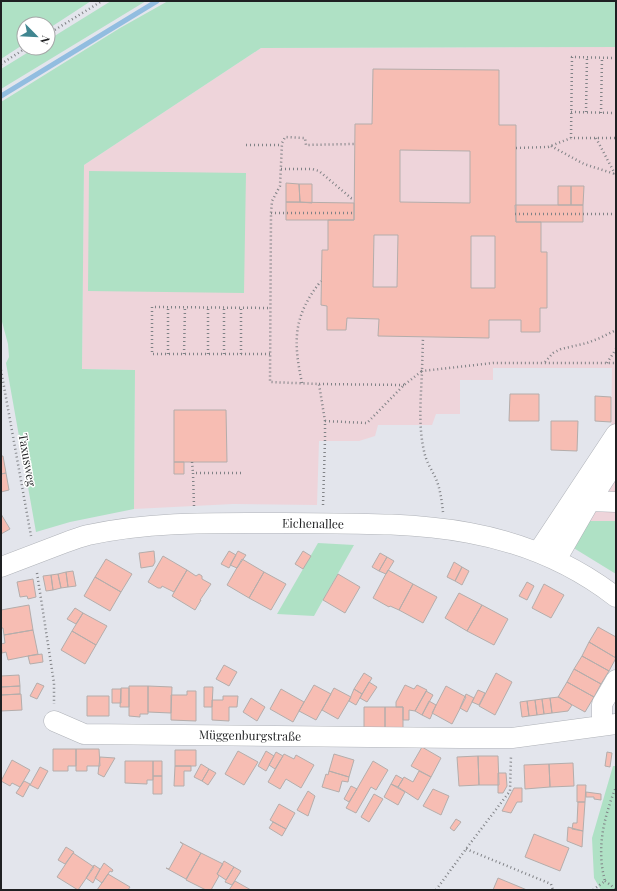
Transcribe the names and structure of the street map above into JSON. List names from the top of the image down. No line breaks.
{"streets":{"street":["Eichenallee","Müggenburgstraße"],"path":["Taxusweg"]},"crossings":[["Taxusweg","Eichenallee"]],"north":"bottom right"}
